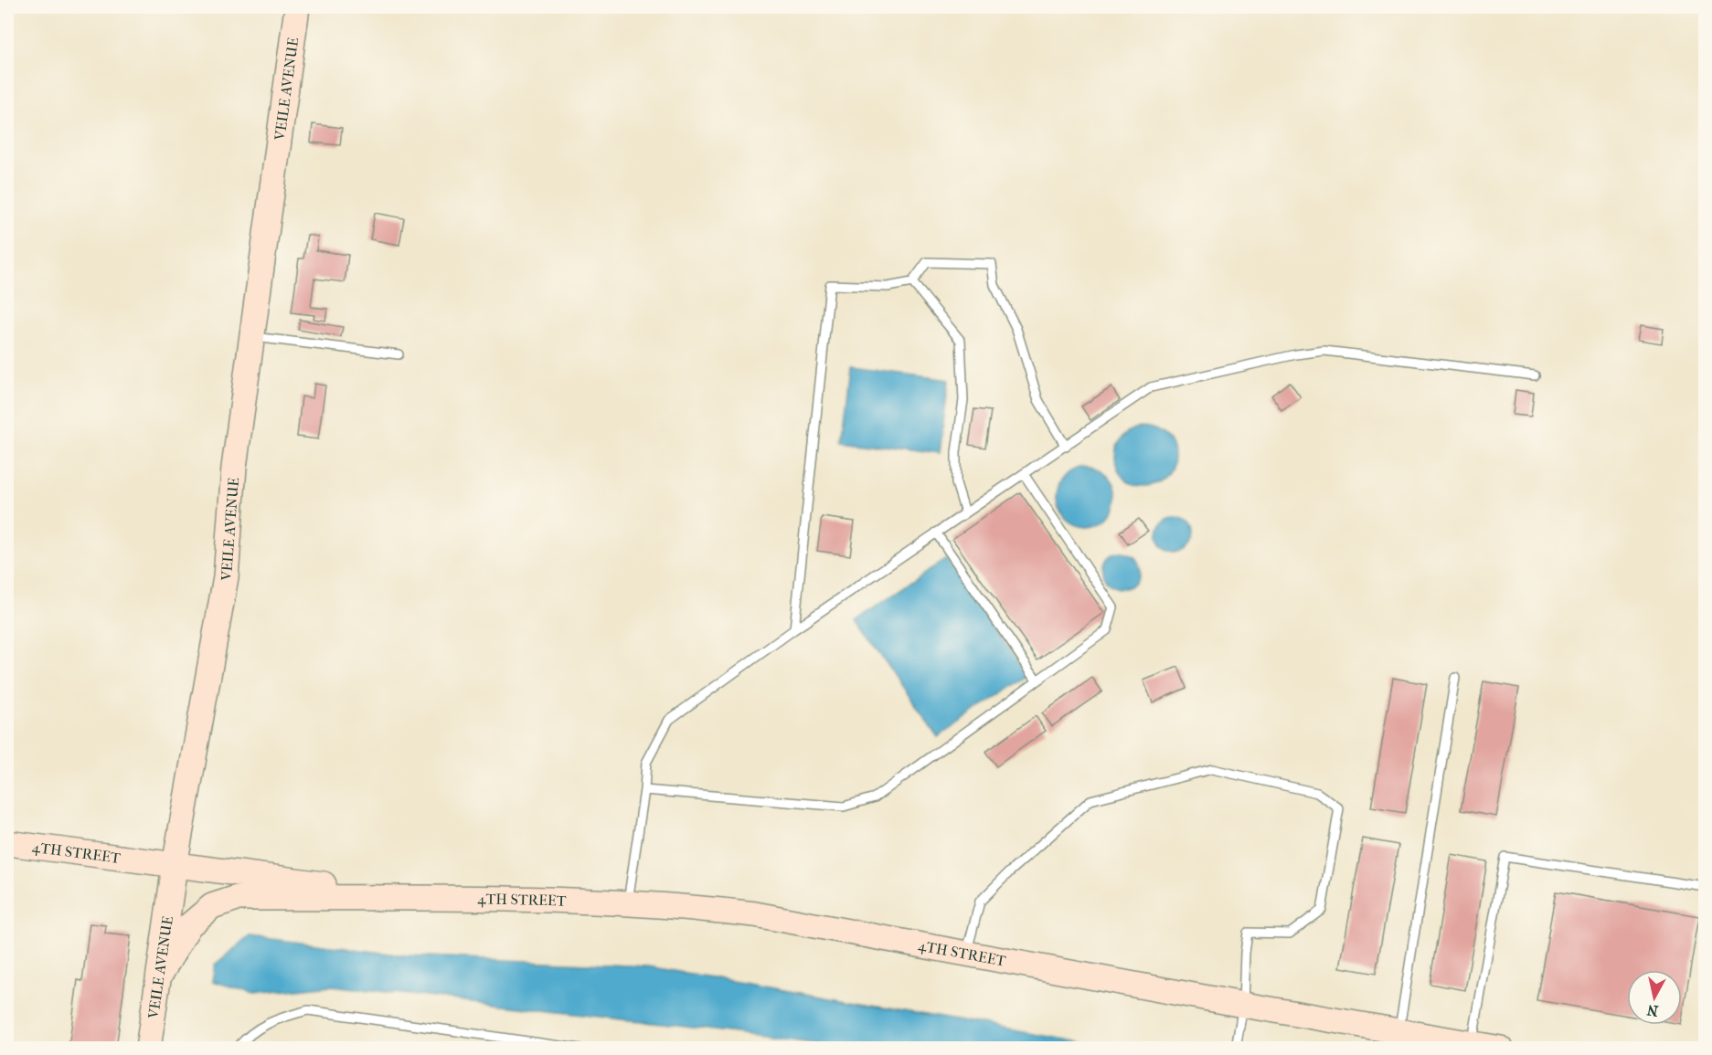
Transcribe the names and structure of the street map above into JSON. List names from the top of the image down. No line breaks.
{"streets":{"street":["VEILE AVENUE","4TH STREET"]},"crossings":[["VEILE AVENUE","4TH STREET"]],"north":"bottom"}
